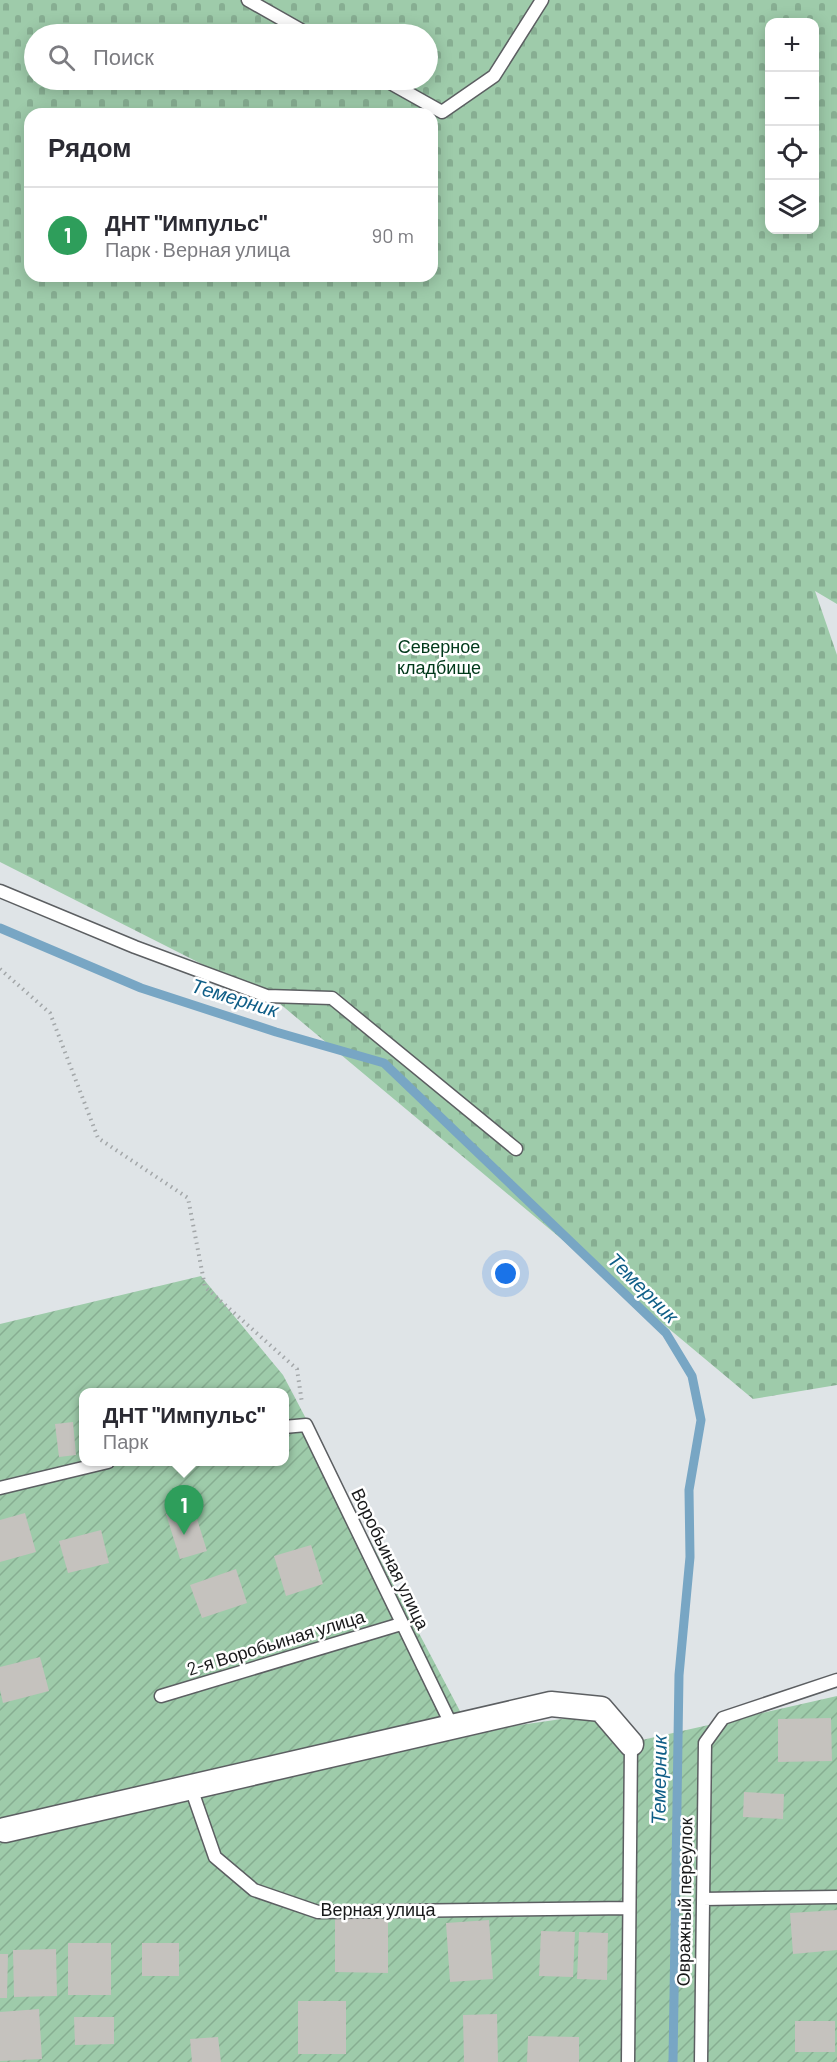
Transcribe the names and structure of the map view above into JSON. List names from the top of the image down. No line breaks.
{"streets":{"lane":["Воробьиная улица","2-я Воробьиная улица","Овражный переулок","Верная улица"]},"crossings":[["Воробьиная улица","2-я Воробьиная улица"]],"water":["Темерник"],"parks":["Северное кладбище"],"page":{"map_buttons":["+","−"],"search":"Поиск","heading":"Рядом","list":[{"mark":"1","name":"ДНТ \"Импульс\"","note":"Парк · Верная улица","value":"90 m"}],"popup":["ДНТ \"Импульс\"","Парк"],"pins":"1"}}
